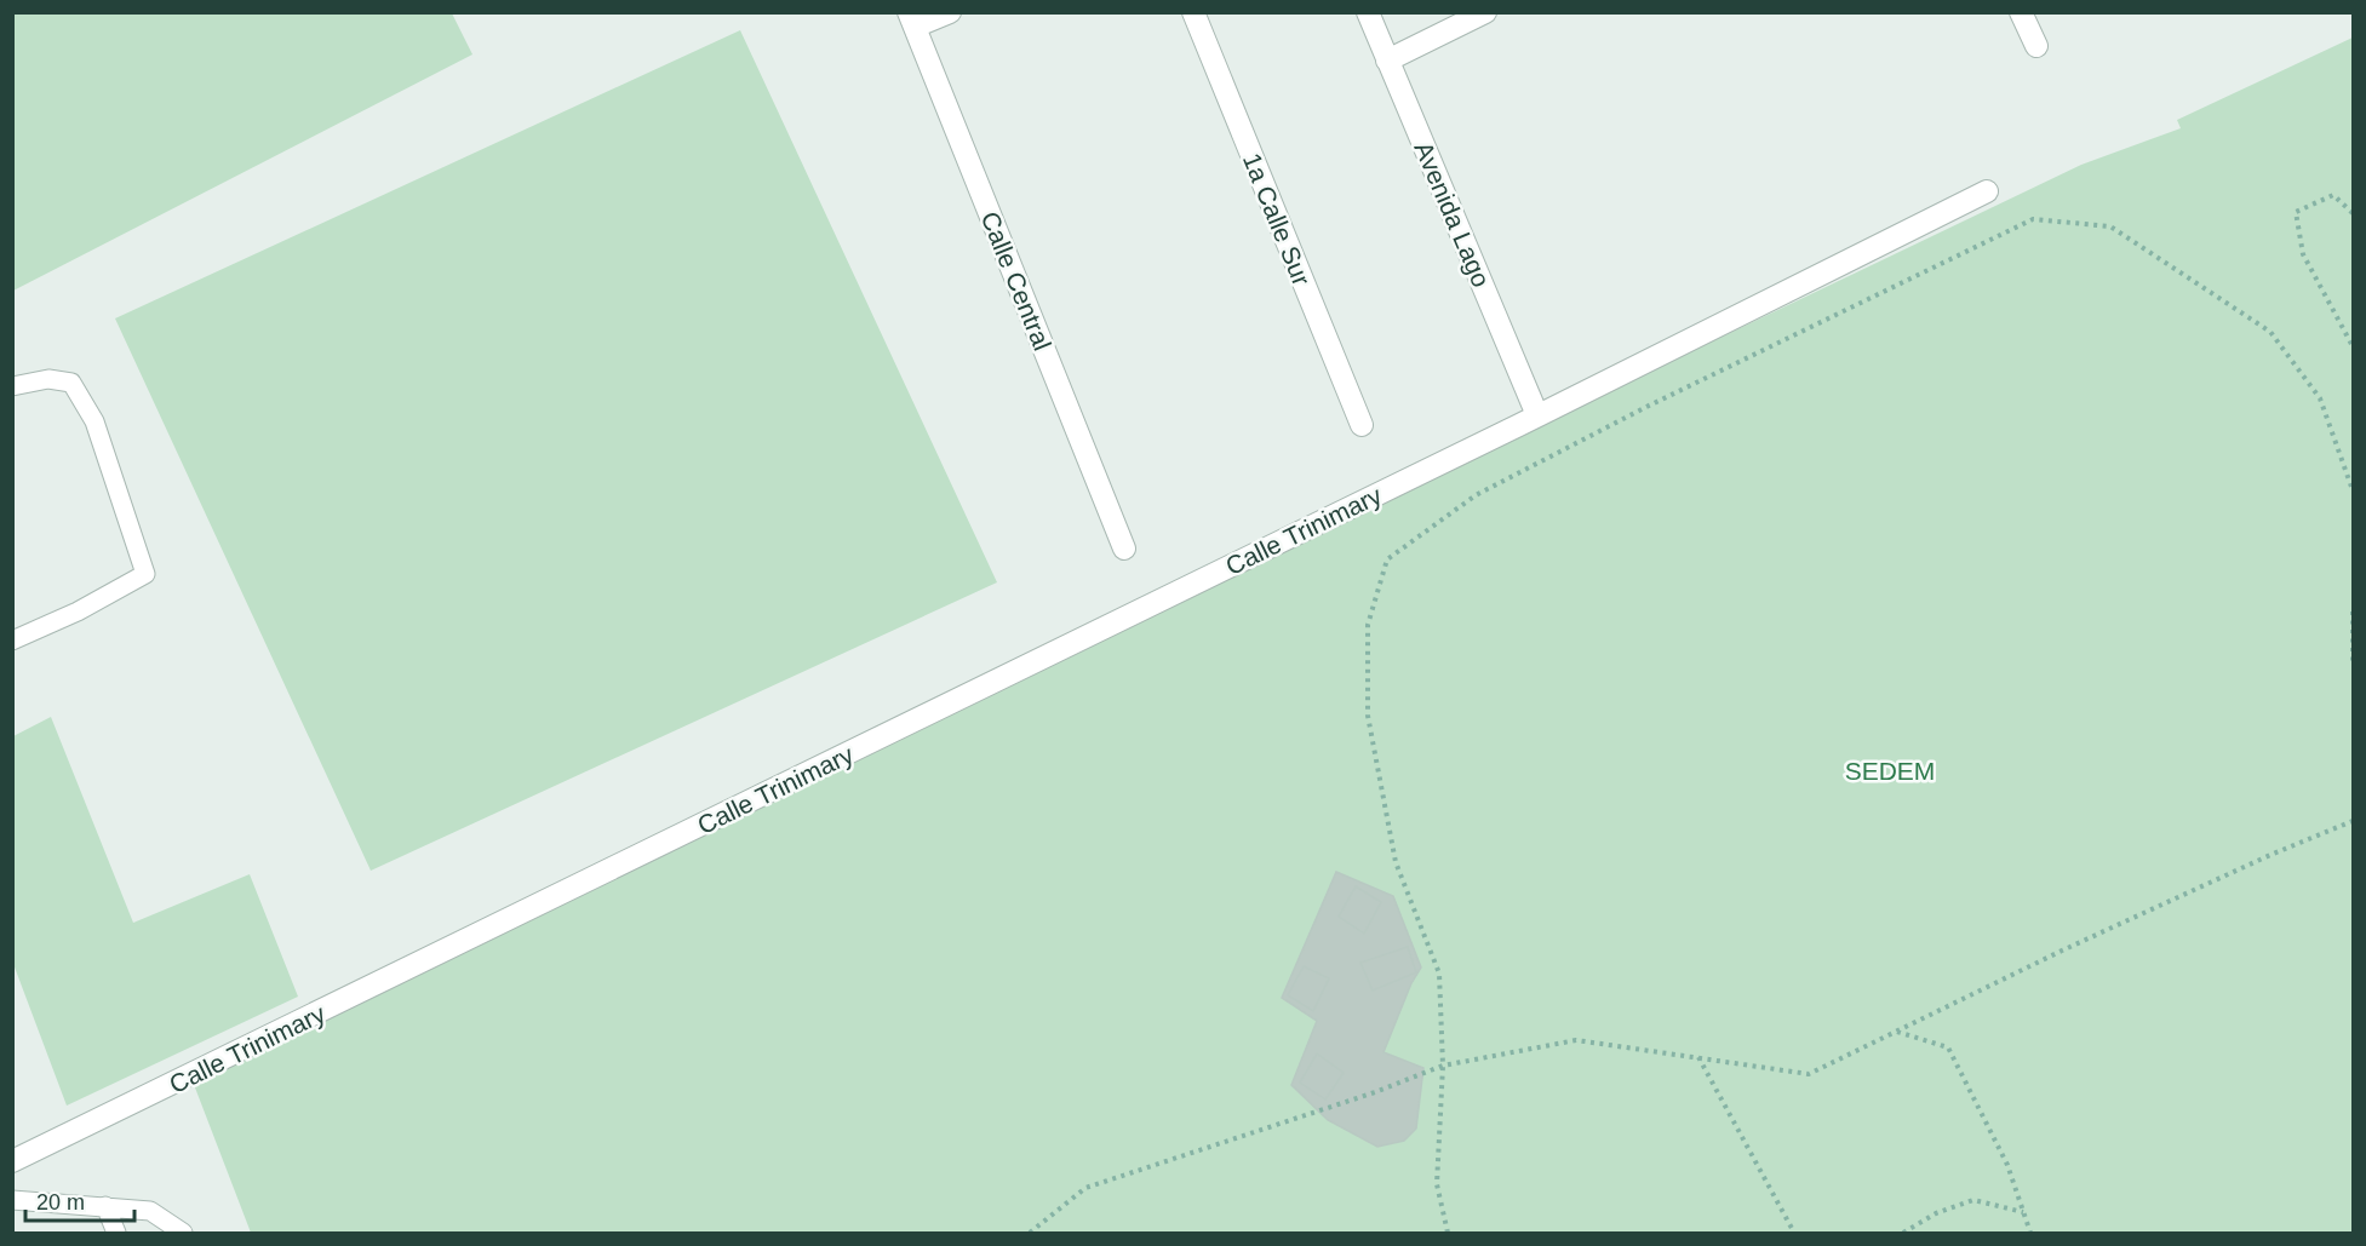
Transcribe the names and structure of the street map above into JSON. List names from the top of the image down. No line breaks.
{"streets":{"street":["Avenida Lago","1a Calle Sur","Calle Central","Calle Trinimary"]},"crossings":[["Avenida Lago","Calle Trinimary"]],"parks":["SEDEM"],"scale_bar":"20 m"}
